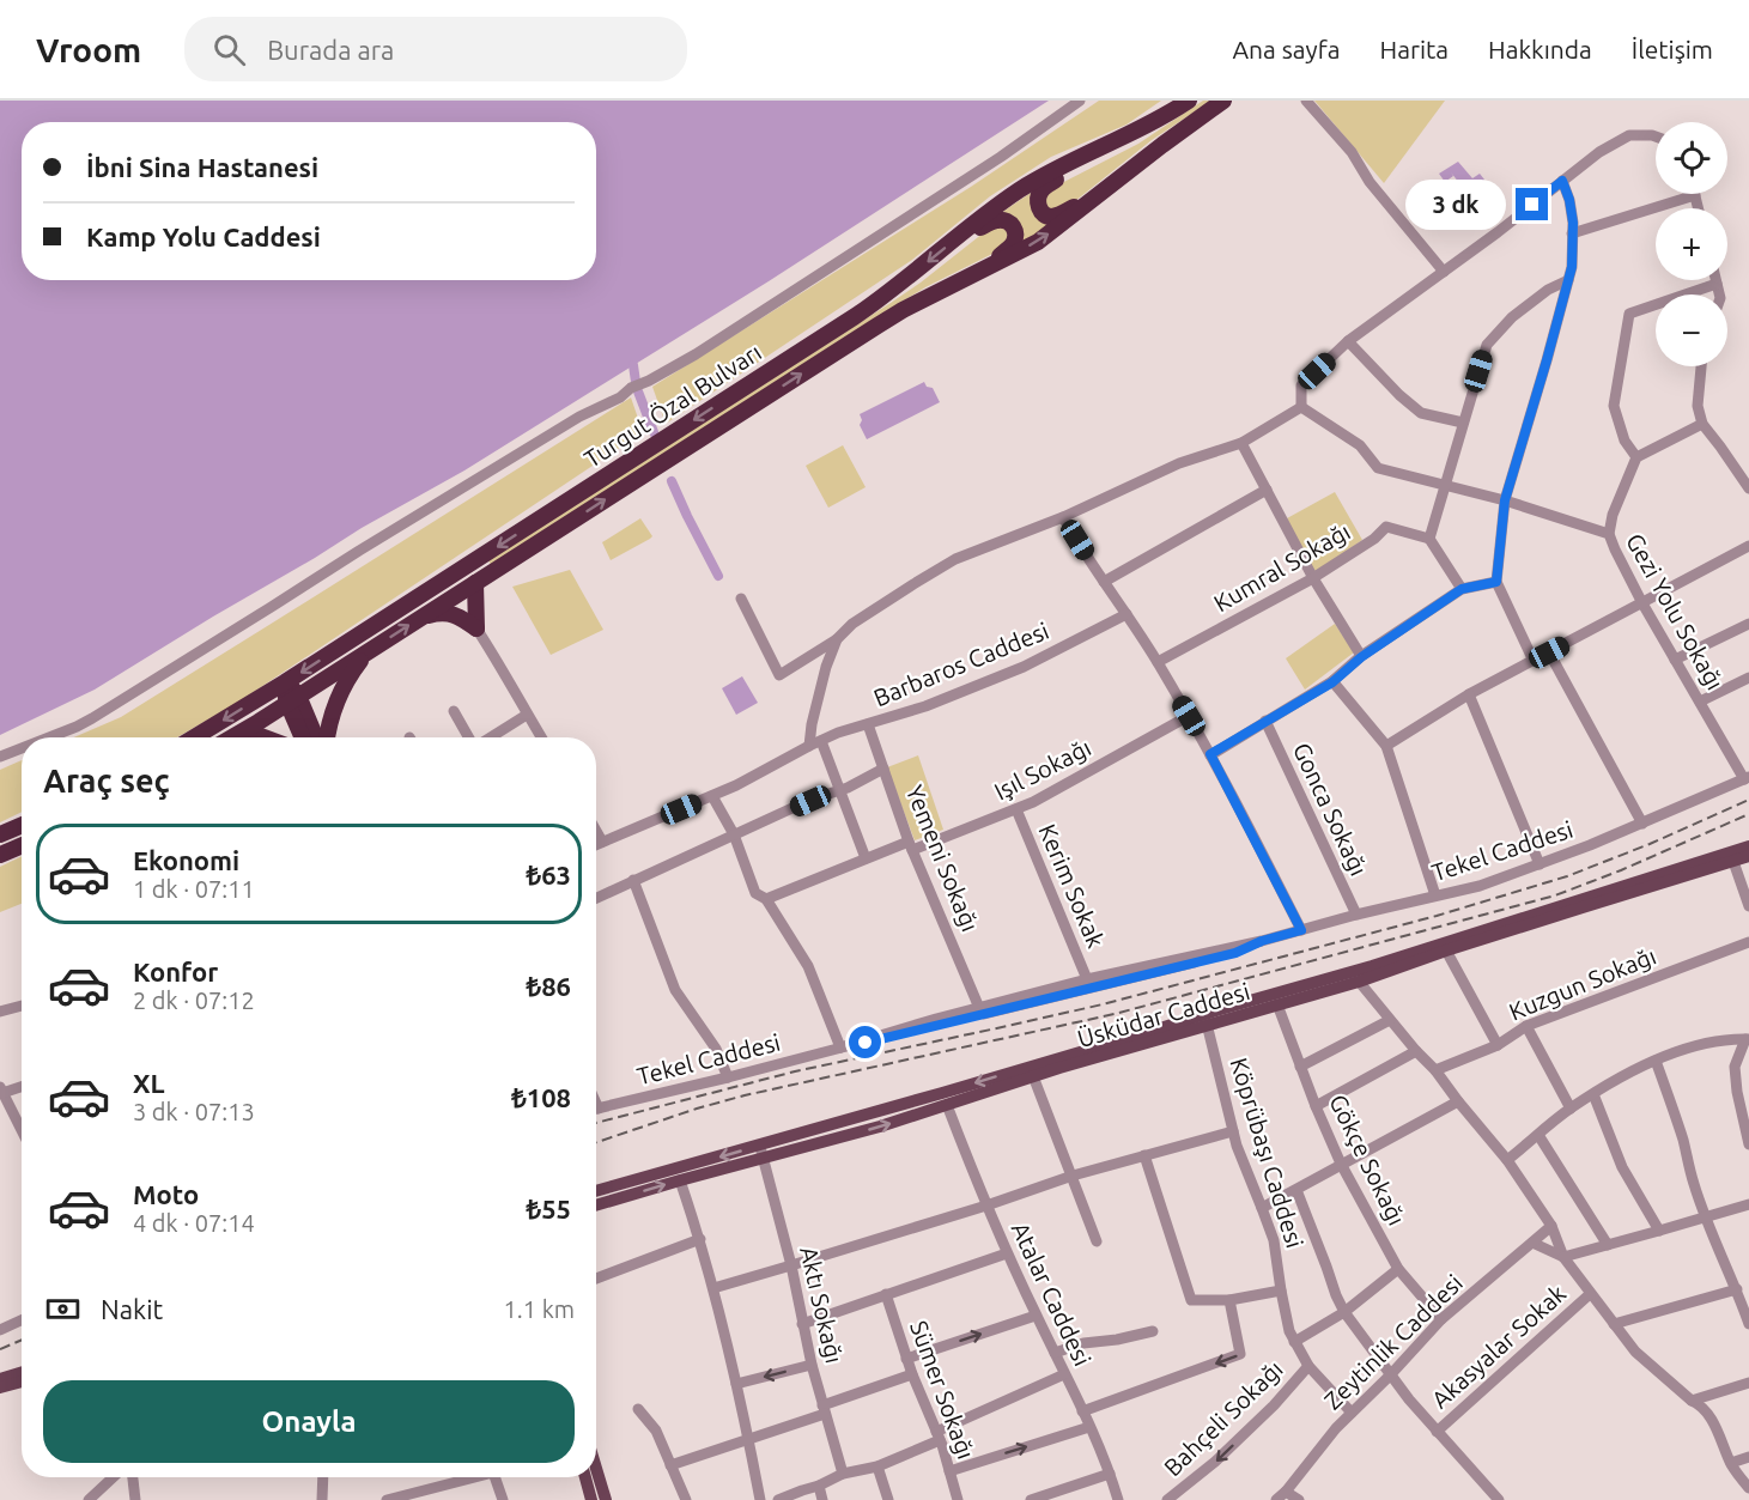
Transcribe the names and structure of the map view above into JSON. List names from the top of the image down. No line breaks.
{"streets":{"highway":["Turgut Özal Bulvarı"],"main road":["Üsküdar Caddesi"],"street":["Kumral Sokağı","Gezi Yolu Sokağı","Barbaros Caddesi","Işıl Sokağı","Gonca Sokağı","Tekel Caddesi","Yemeni Sokağı","Kerim Sokak","Kuzgun Sokağı","Köprübaşı Caddesi","Gökçe Sokağı","Atalar Caddesi","Aktı Sokağı","Zeytinlik Caddesi","Akasyalar Sokak","Sümer Sokağı","Bahçeli Sokağı"]},"crossings":[["Gezi Yolu Sokağı","Tekel Caddesi"],["Barbaros Caddesi","Yemeni Sokağı"],["Işıl Sokağı","Yemeni Sokağı"],["Işıl Sokağı","Kerim Sokak"],["Gonca Sokağı","Tekel Caddesi"],["Tekel Caddesi","Yemeni Sokağı"],["Tekel Caddesi","Kerim Sokak"],["Üsküdar Caddesi","Köprübaşı Caddesi"],["Üsküdar Caddesi","Gökçe Sokağı"],["Üsküdar Caddesi","Atalar Caddesi"],["Üsküdar Caddesi","Aktı Sokağı"],["Köprübaşı Caddesi","Zeytinlik Caddesi"],["Köprübaşı Caddesi","Bahçeli Sokağı"],["Gökçe Sokağı","Zeytinlik Caddesi"]],"one_way":["Bahçeli Sokağı"],"page":{"header":"Vroom","search":"Burada ara","nav":["Ana sayfa","Harita","Hakkında","İletişim"],"map_buttons":["+","−"],"banner":["İbni Sina Hastanesi","Kamp Yolu Caddesi"],"bubble":"3 dk","heading":"Araç seç","list":[{"name":"Ekonomi","note":"1 dk · 07:11","value":"₺63"},{"name":"Konfor","note":"2 dk · 07:12","value":"₺86"},{"name":"XL","note":"3 dk · 07:13","value":"₺108"},{"name":"Moto","note":"4 dk · 07:14","value":"₺55"}],"pay":["Nakit","1.1 km"],"buttons":"Onayla"}}
